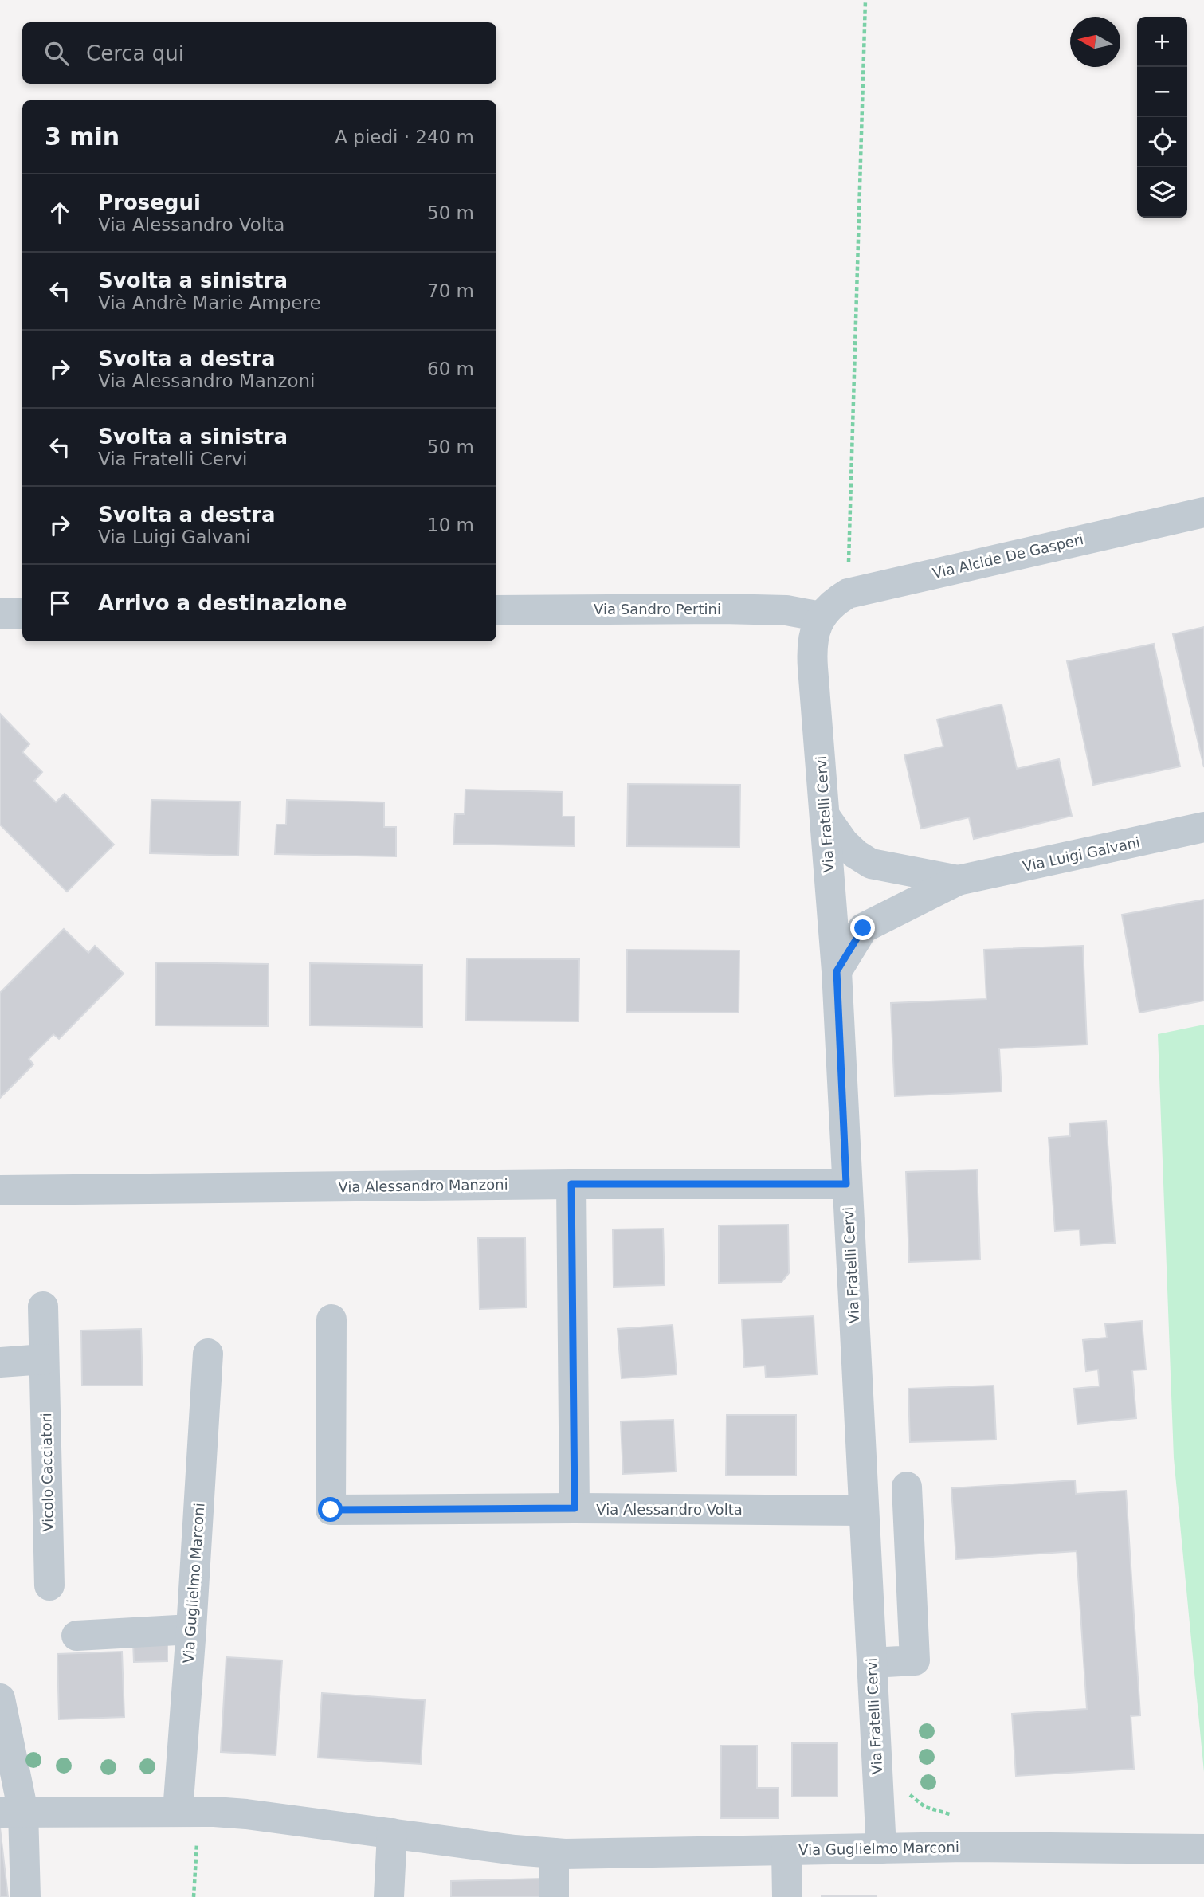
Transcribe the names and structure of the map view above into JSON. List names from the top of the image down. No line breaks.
{"streets":{"street":["Via Alcide De Gasperi","Via Sandro Pertini","Via Fratelli Cervi","Via Luigi Galvani","Via Alessandro Manzoni","Vicolo Cacciatori","Via Alessandro Volta","Via Guglielmo Marconi"]},"crossings":[["Via Alcide De Gasperi","Via Sandro Pertini"],["Via Alcide De Gasperi","Via Fratelli Cervi"],["Via Sandro Pertini","Via Fratelli Cervi"],["Via Fratelli Cervi","Via Luigi Galvani"],["Via Fratelli Cervi","Via Alessandro Manzoni"],["Via Fratelli Cervi","Via Alessandro Volta"],["Via Fratelli Cervi","Via Guglielmo Marconi"]],"north":"left","page":{"map_buttons":["+","−"],"search":"Cerca qui","heading":["3 min","A piedi · 240 m"],"list":[["Prosegui","Via Alessandro Volta","50 m"],["Svolta a sinistra","Via Andrè Marie Ampere","70 m"],["Svolta a destra","Via Alessandro Manzoni","60 m"],["Svolta a sinistra","Via Fratelli Cervi","50 m"],["Svolta a destra","Via Luigi Galvani","10 m"],"Arrivo a destinazione"]}}
